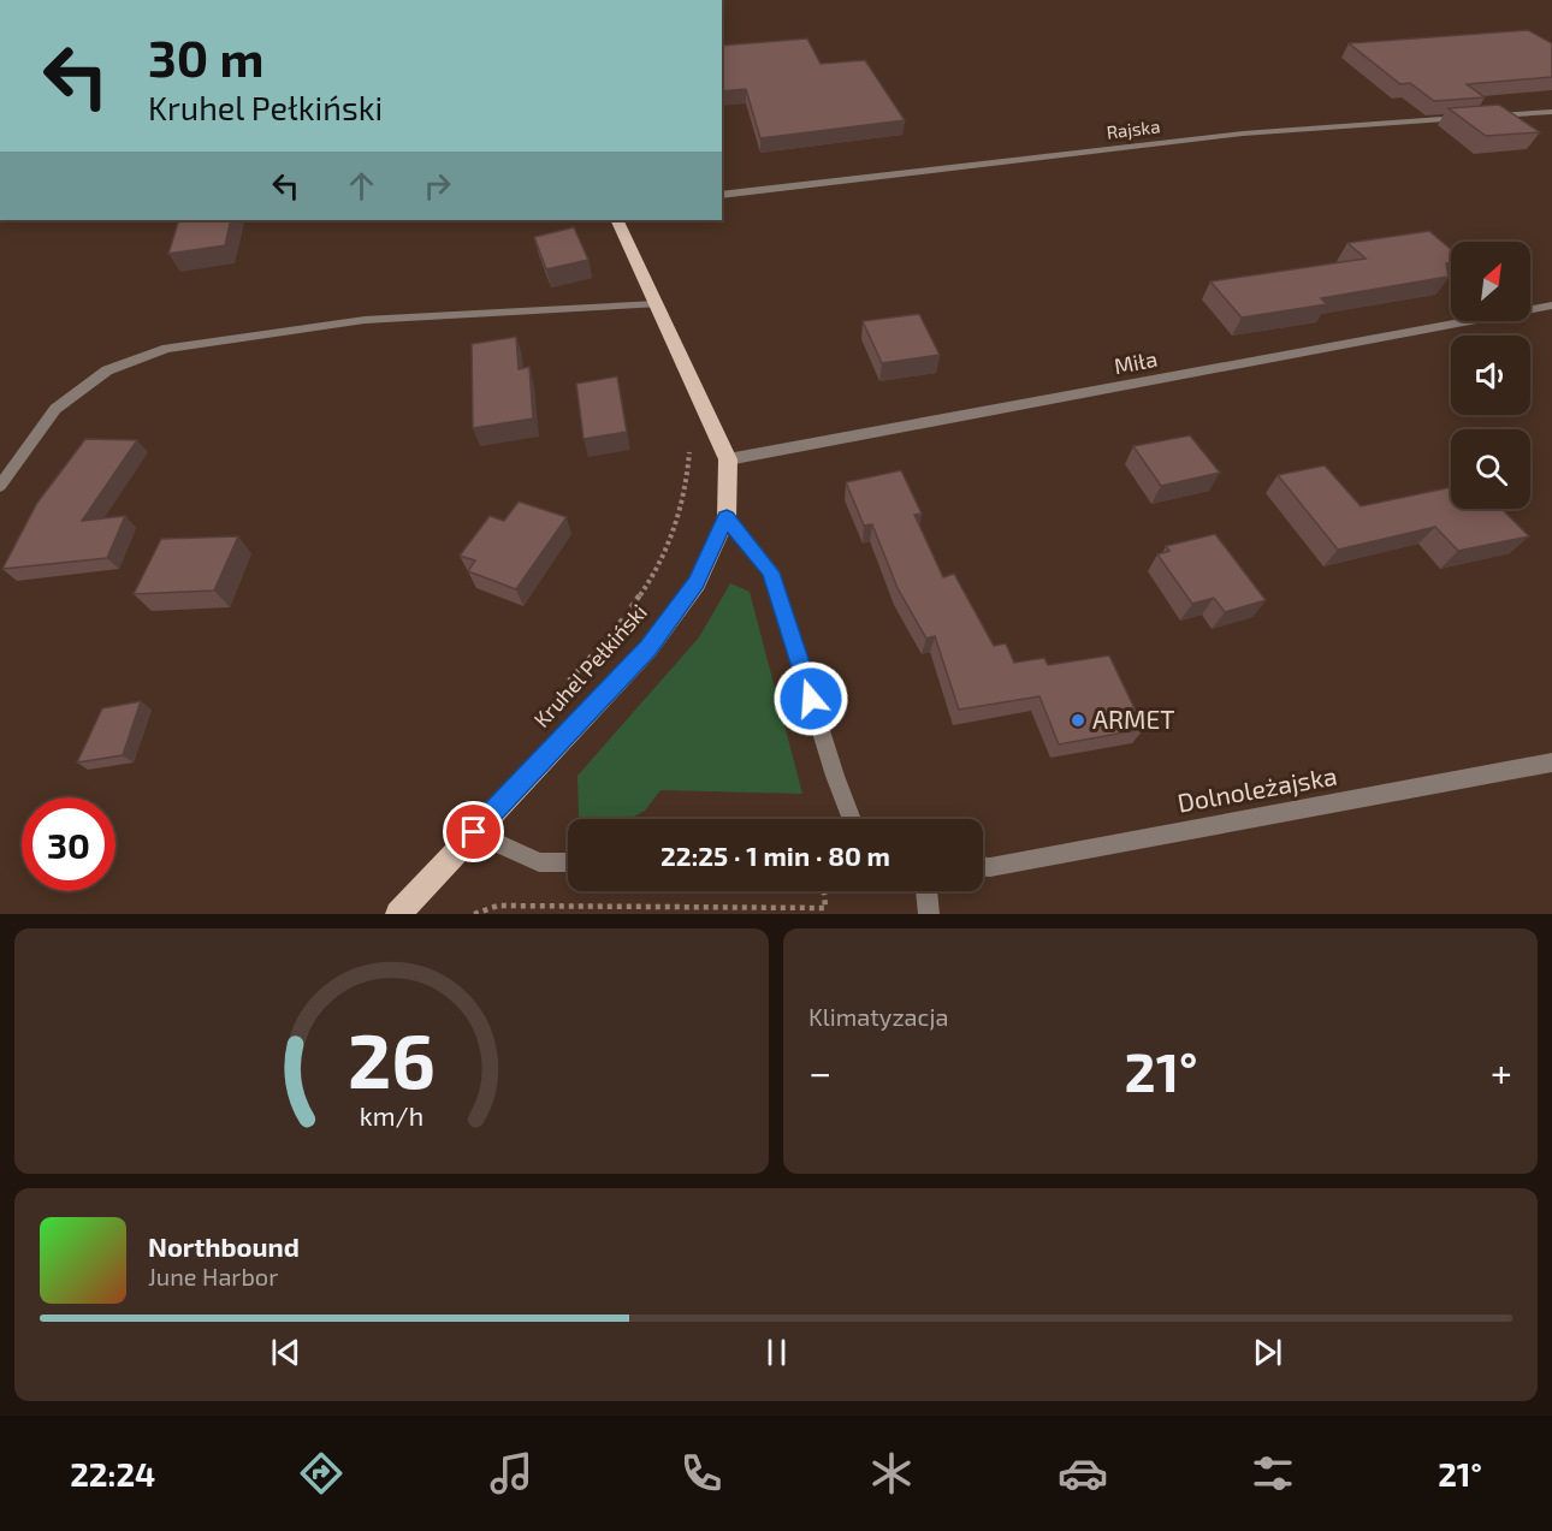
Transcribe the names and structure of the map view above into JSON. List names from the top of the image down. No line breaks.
{"streets":{"main road":["Kruhel Pełkiński"],"street":["Rajska","Miła","Dolnoleżajska"]},"crossings":[["Miła","Kruhel Pełkiński"]],"places":["ARMET"],"north":"top right","page":{"turn":["30 m","Kruhel Pełkiński"],"limit":"30","trip":"22:25 · 1 min · 80 m","tile":"Klimatyzacja","heat":["−","21°","+"],"song":["Northbound","June Harbor"],"tabs":["22:24","21°"],"gauge":["26","km/h"]}}
